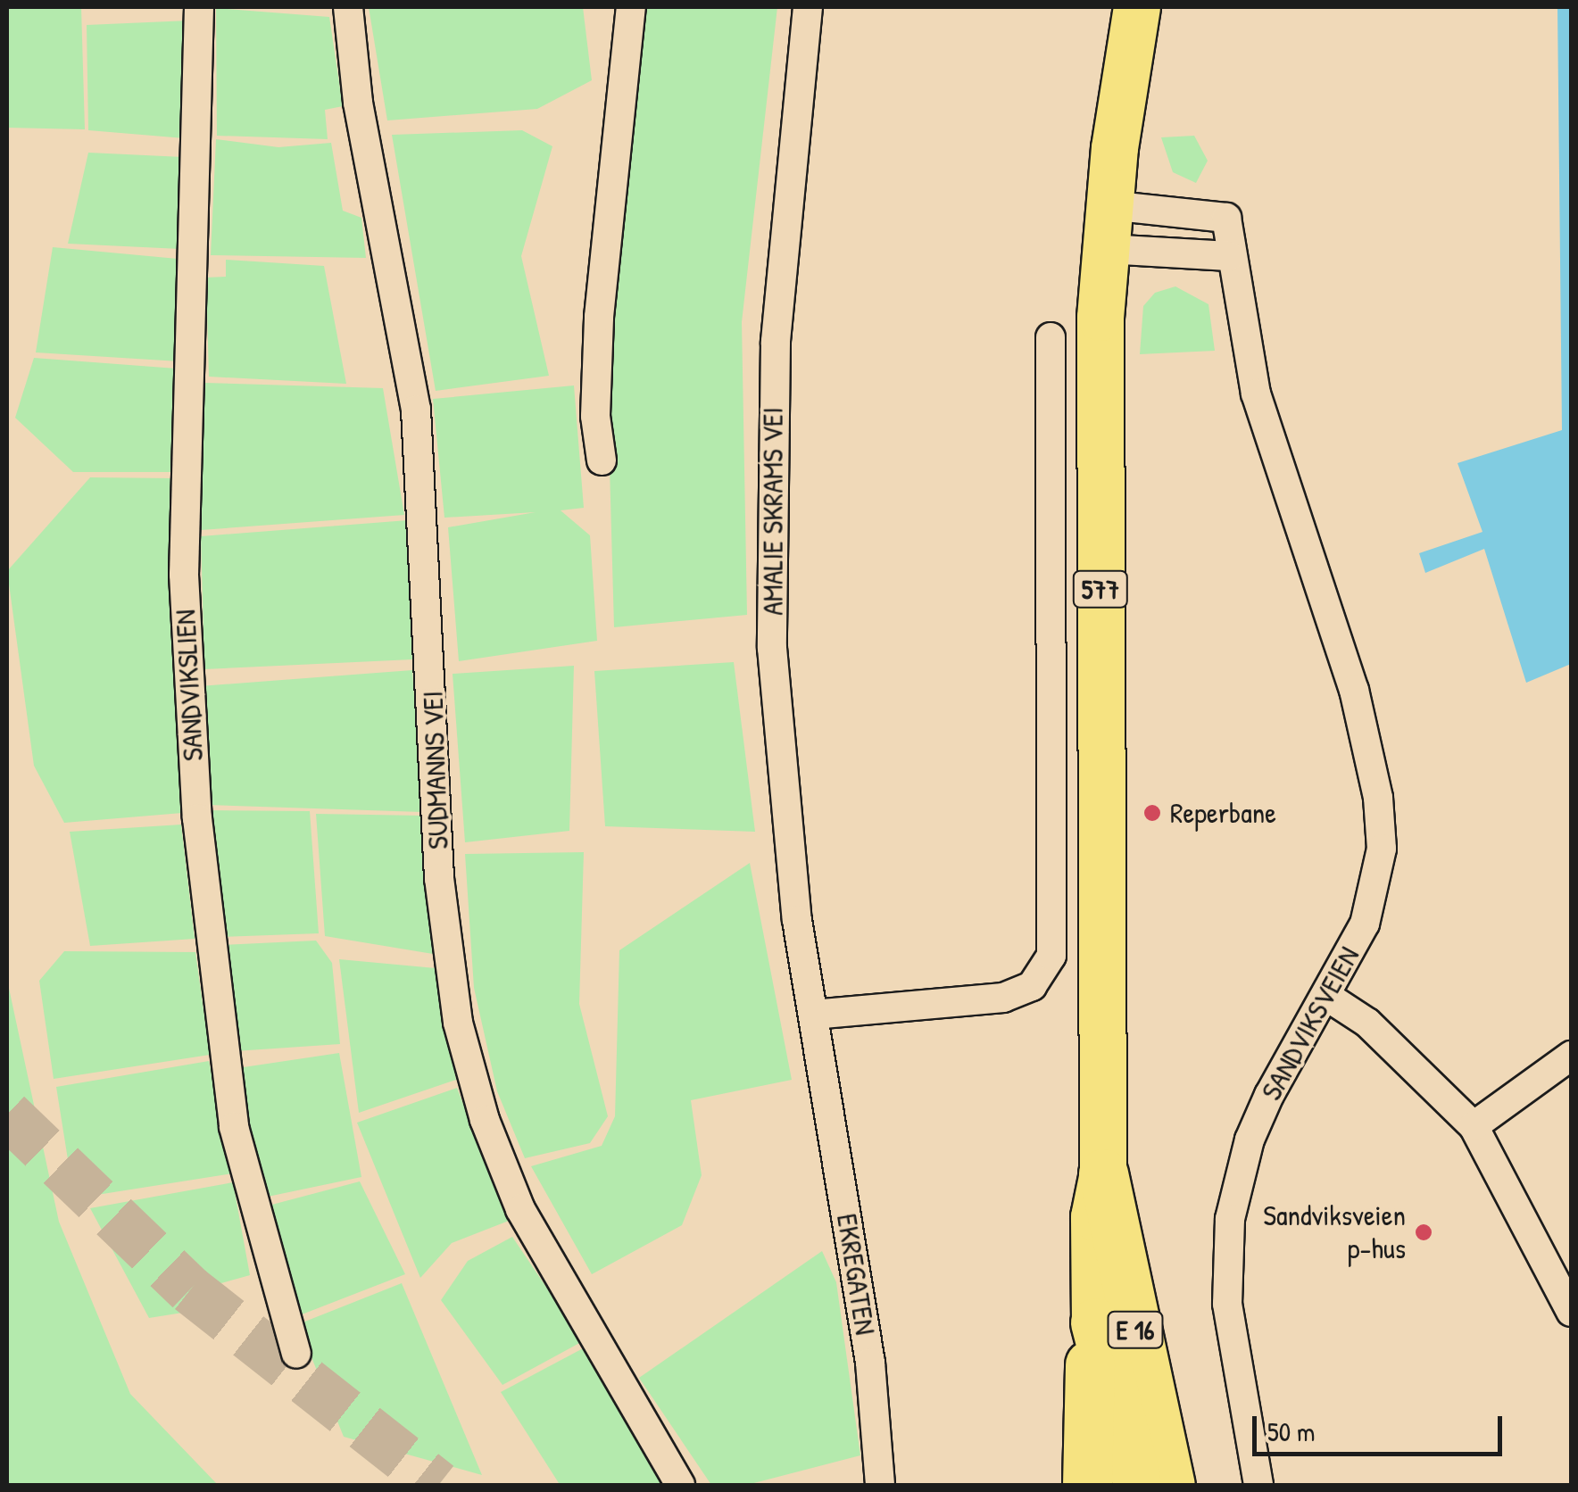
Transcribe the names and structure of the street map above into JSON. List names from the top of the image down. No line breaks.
{"streets":{"highway":["E 16"],"main road":["577"],"street":["AMALIE SKRAMS VEI","SANDVIKSLIEN","SUDMANNS VEI","SANDVIKSVEIEN","EKREGATEN"]},"crossings":[["AMALIE SKRAMS VEI","EKREGATEN"],["577","SANDVIKSVEIEN"],["577","E 16"]],"places":["Reperbane","Sandviksveien p-hus"],"scale_bar":"50 m"}
